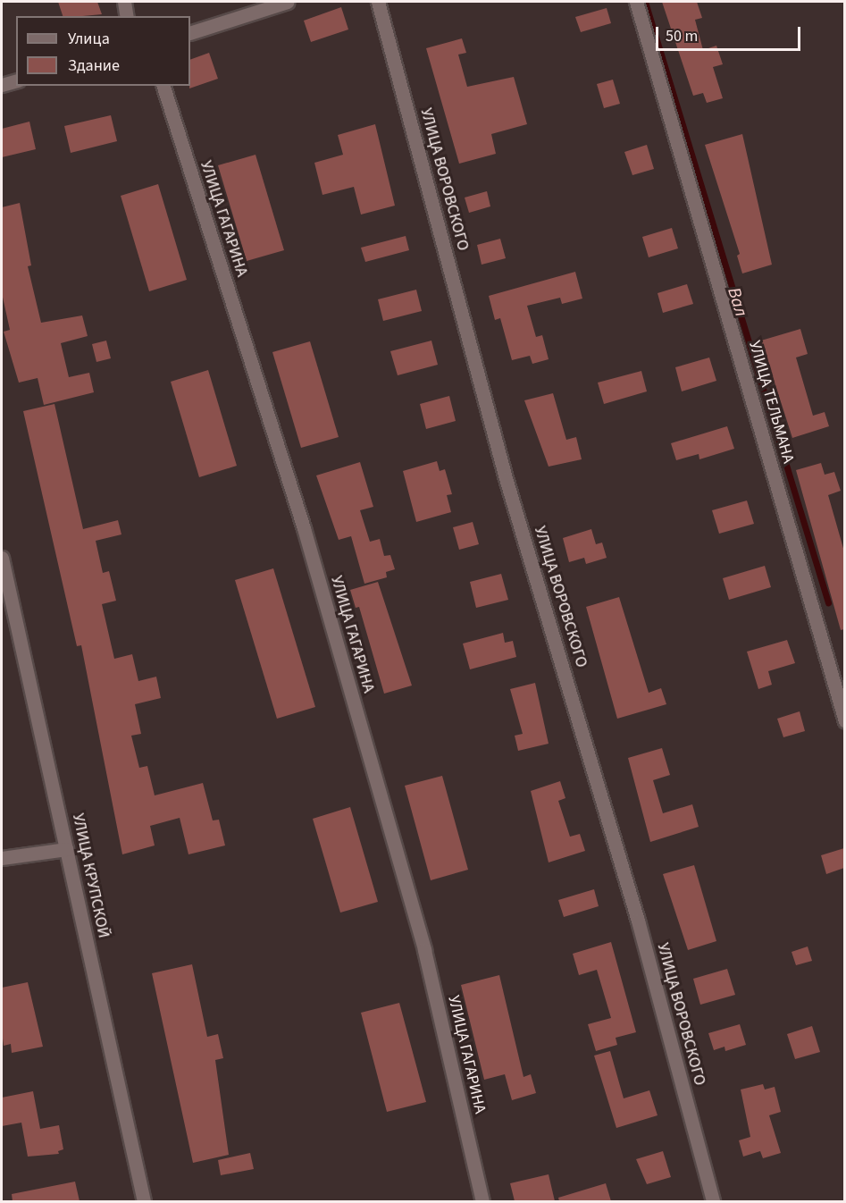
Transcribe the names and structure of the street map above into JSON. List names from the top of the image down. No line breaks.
{"streets":{"street":["УЛИЦА ВОРОВСКОГО","УЛИЦА ГАГАРИНА","УЛИЦА ТЕЛЬМАНА","УЛИЦА КРУПСКОЙ"]},"water":["Вал"],"legend":["Улица","Здание"],"scale_bar":"50 m"}
